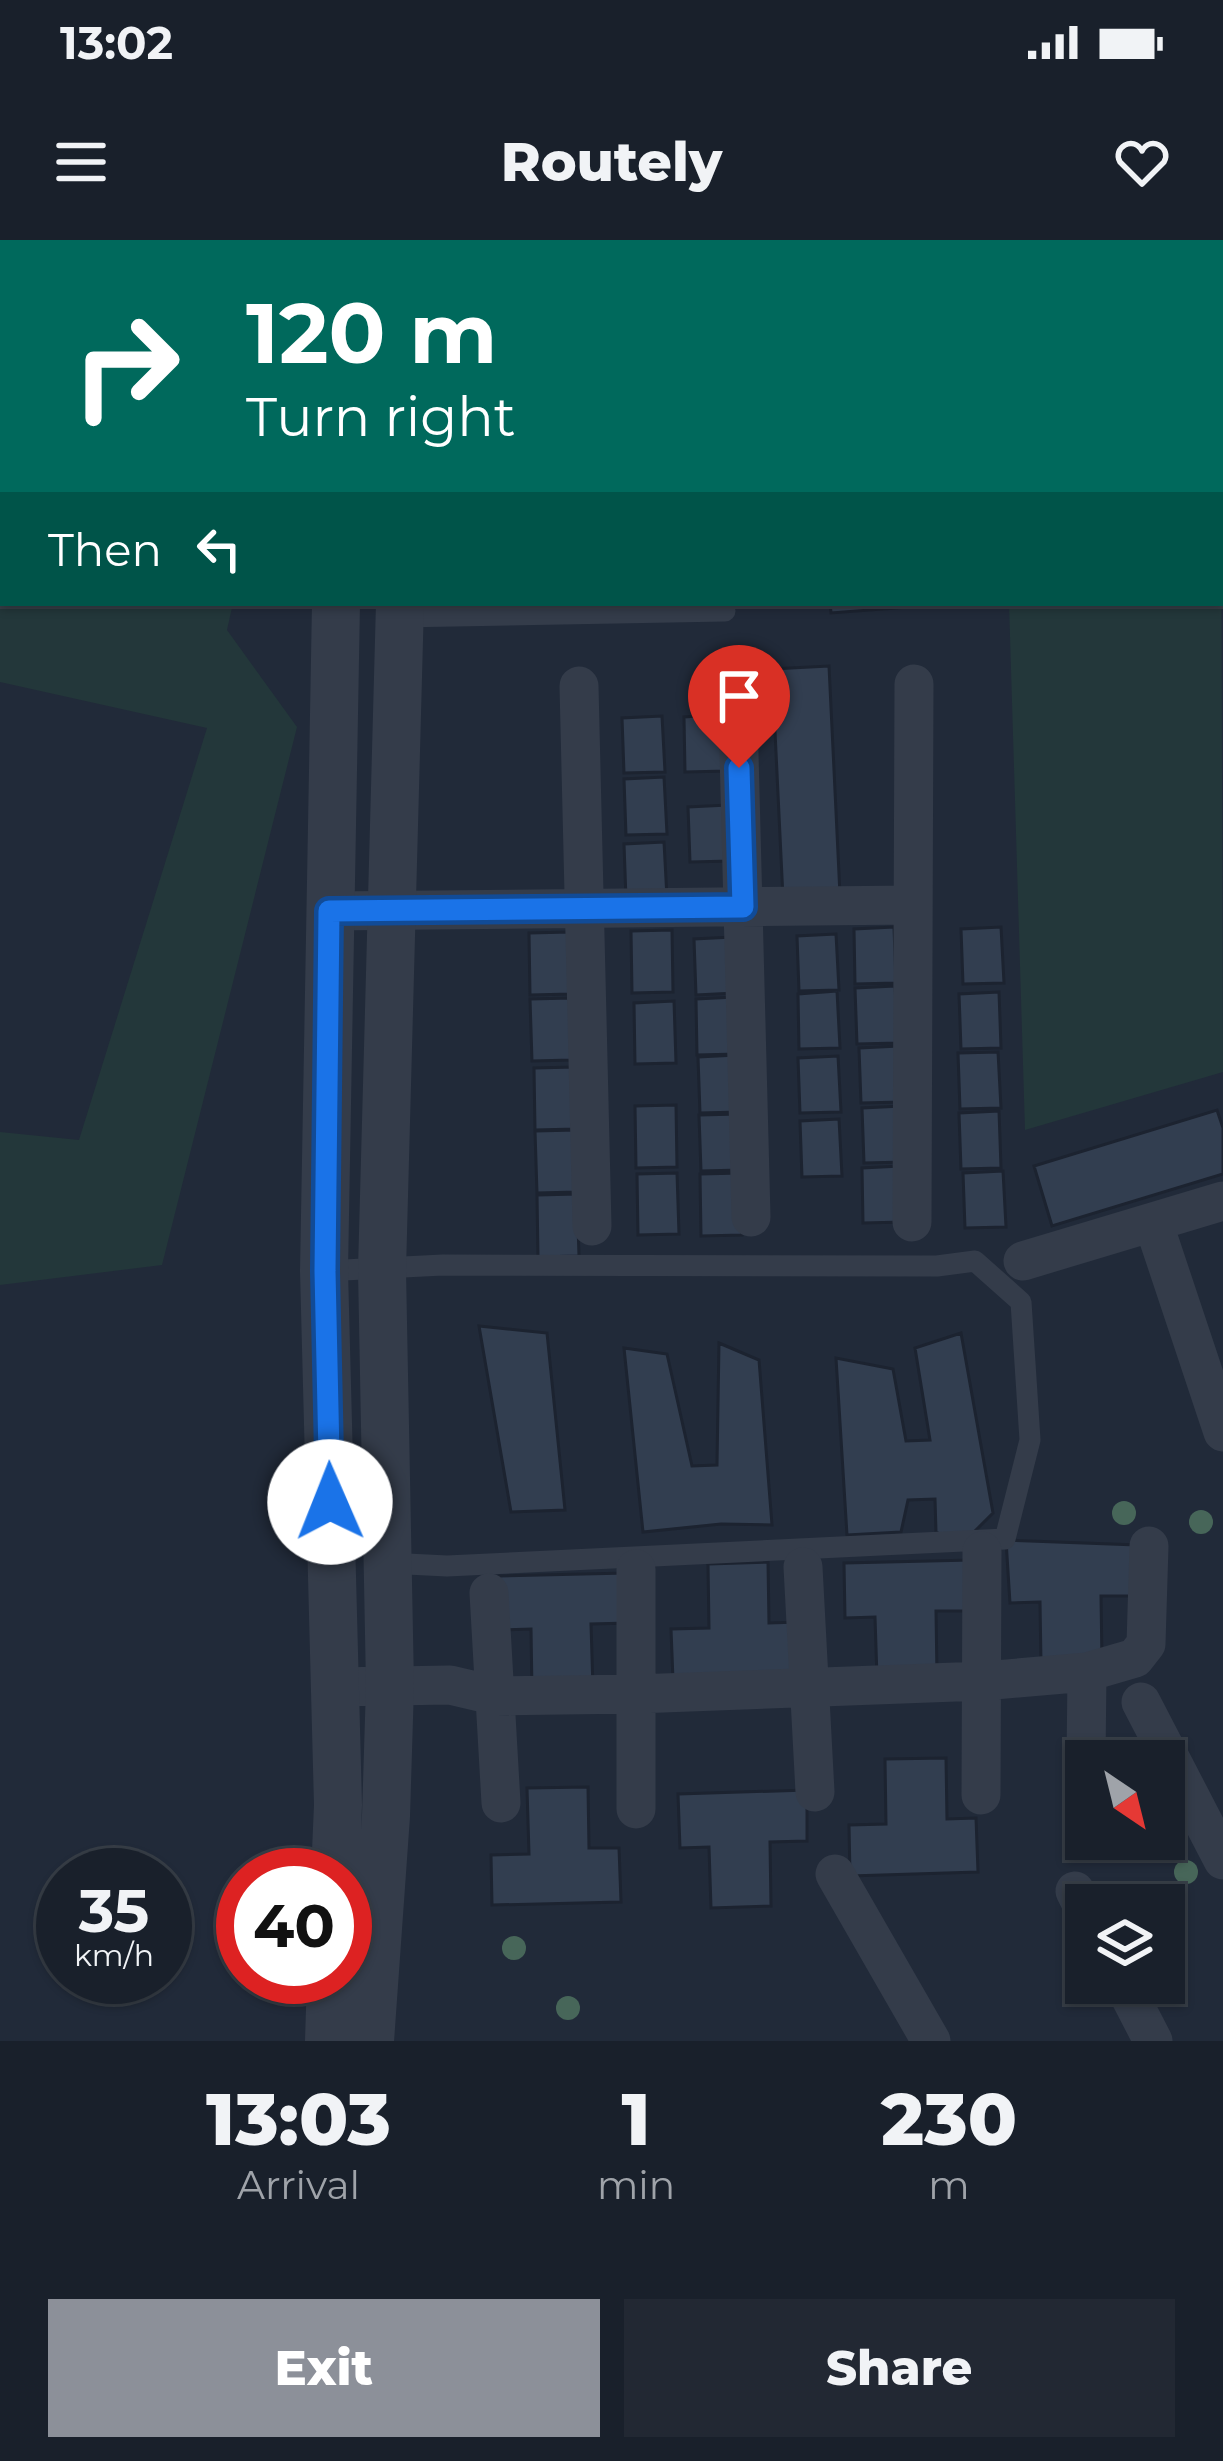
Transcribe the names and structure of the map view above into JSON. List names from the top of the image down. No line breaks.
{"north":"bottom right","page":{"status":"13:02","header":"Routely","turn":["120 m","Turn right"],"then":"Then","speed":"35 km/h","limit":"40","eta":["13:03","Arrival","1","min","230","m"],"buttons":["Exit","Share"]}}
